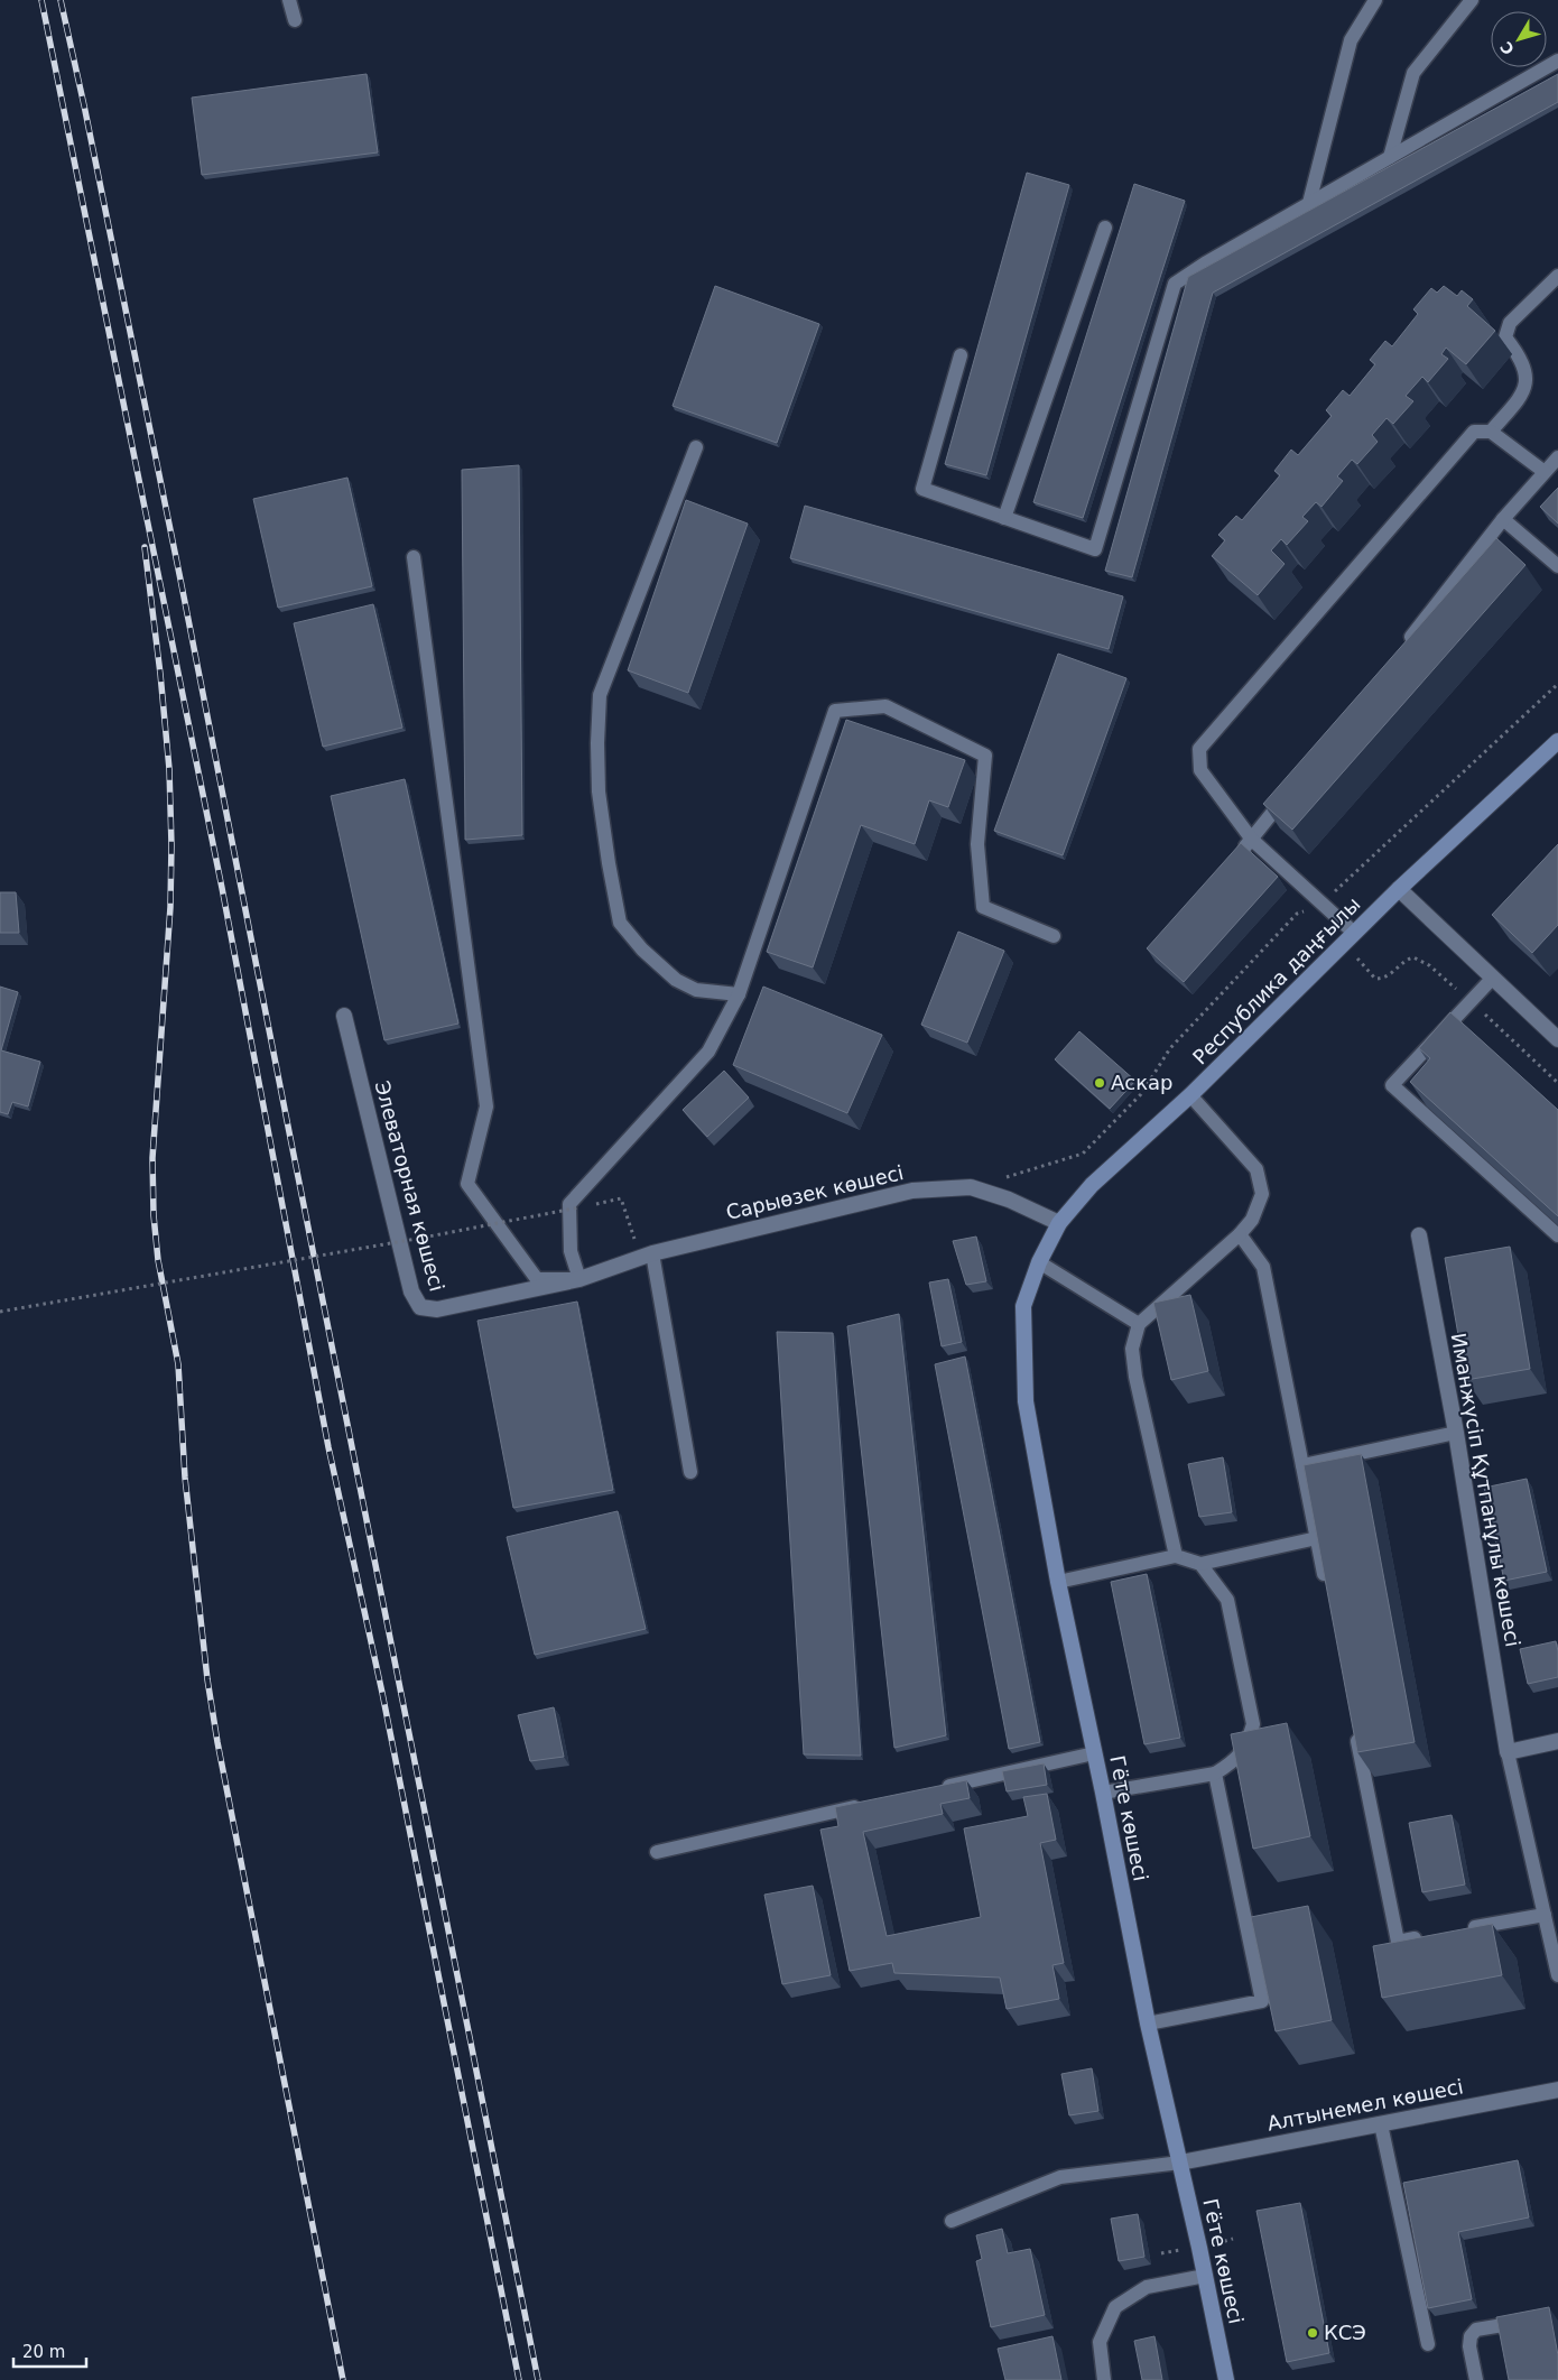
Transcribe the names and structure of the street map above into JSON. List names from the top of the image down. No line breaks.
{"streets":{"main road":["Республика даңғылы","Гёте көшесі"],"street":["Элеваторная көшесі","Сарыөзек көшесі","Иманжүсіп Құтпанұлы көшесі","Алтынемел көшесі"]},"crossings":[["Республика даңғылы","Сарыөзек көшесі"],["Республика даңғылы","Гёте көшесі"],["Элеваторная көшесі","Сарыөзек көшесі"],["Гёте көшесі","Алтынемел көшесі"]],"places":["Аскар","КСЭ"],"scale_bar":"20 m","north":"bottom left"}
